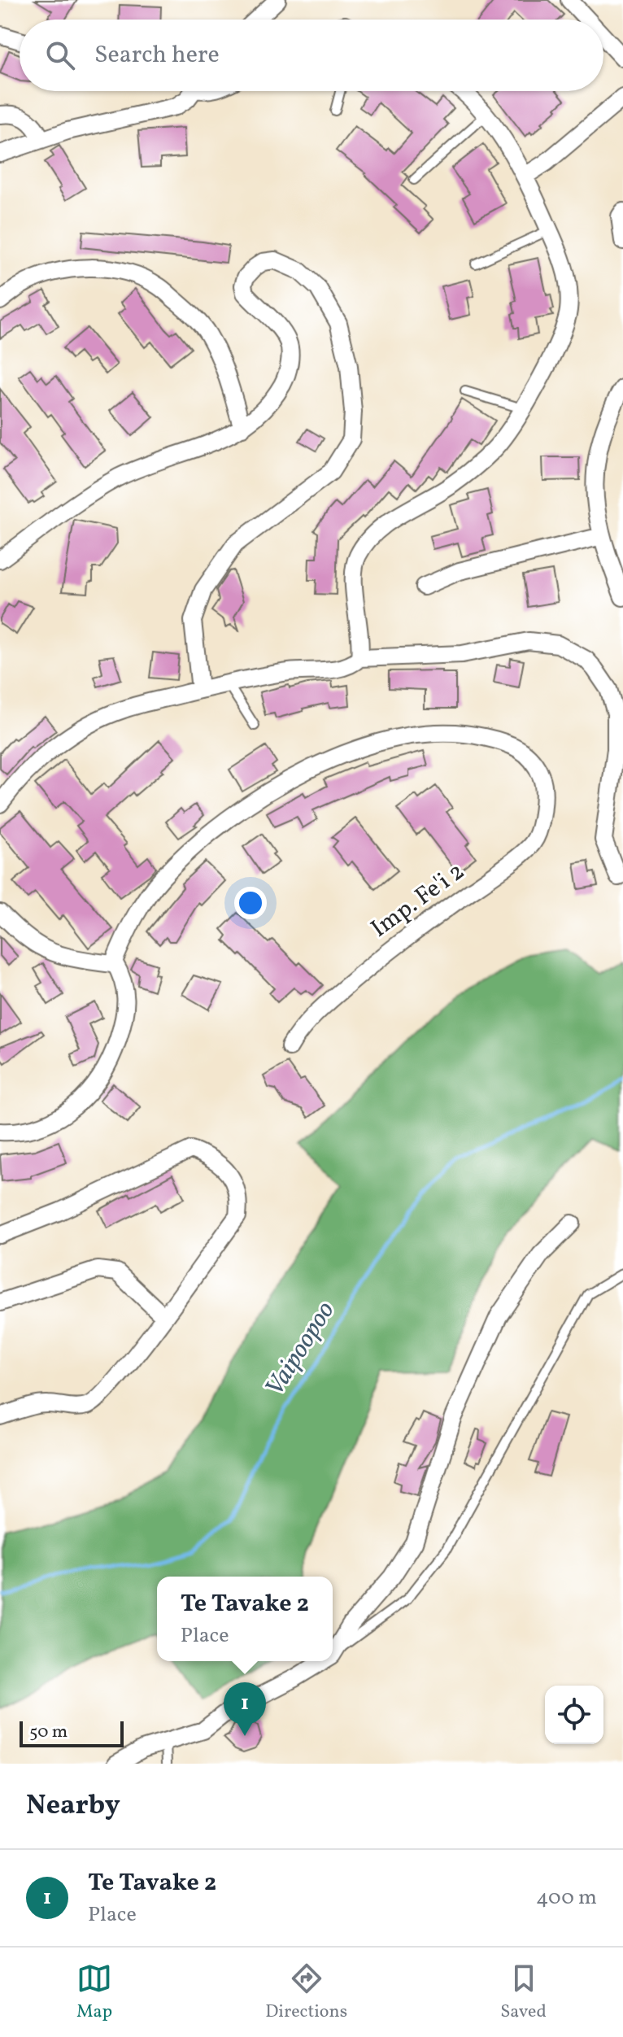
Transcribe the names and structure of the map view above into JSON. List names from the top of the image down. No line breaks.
{"streets":{"street":["Imp. Fe'i 2"]},"water":["Vaipoopoo"],"scale_bar":"50 m","page":{"search":"Search here","popup":["Te Tavake 2","Place"],"pins":"1","scale":"50 m","heading":"Nearby","list":[{"mark":"1","name":"Te Tavake 2","note":"Place","value":"400 m"}],"nav":["Map","Directions","Saved"]}}
